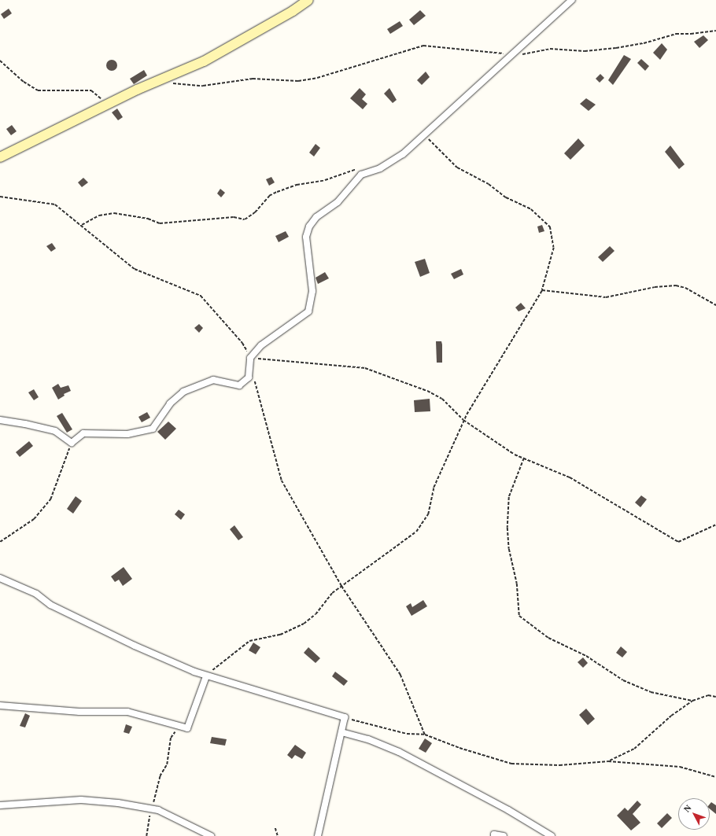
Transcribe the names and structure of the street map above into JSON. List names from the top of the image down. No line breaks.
{"north":"top left"}
